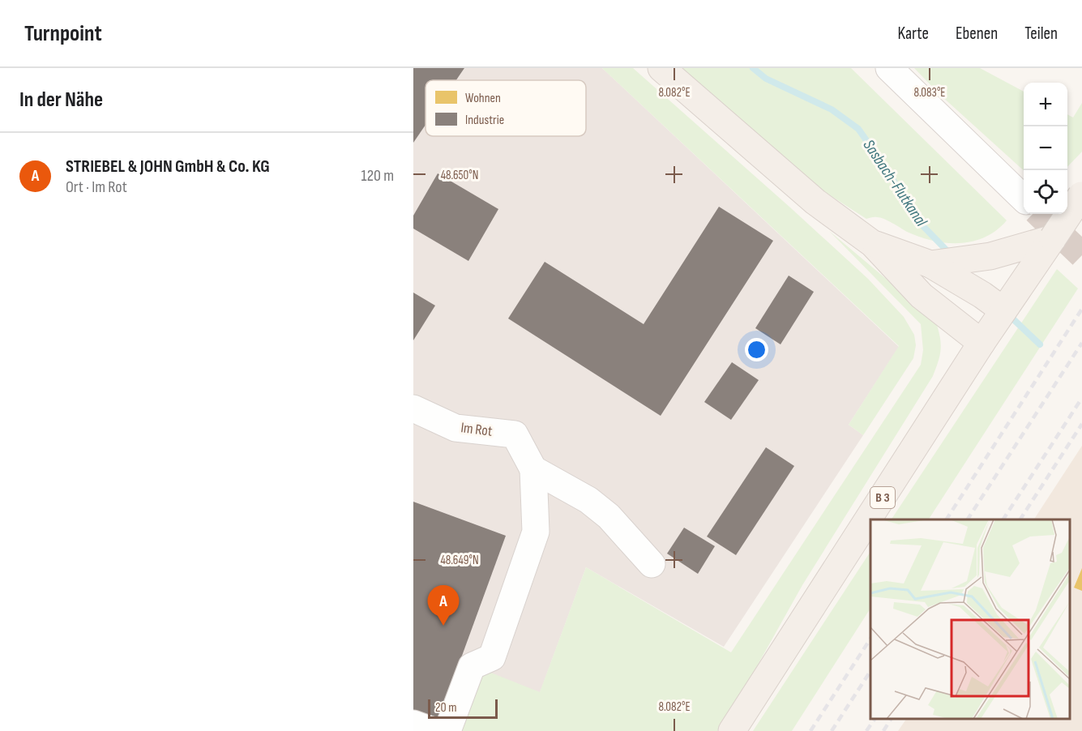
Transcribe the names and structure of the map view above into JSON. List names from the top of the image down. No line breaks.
{"streets":{"main road":["B 3"],"street":["Im Rot"]},"water":["Sasbach-Flutkanal"],"legend":["Wohnen","Industrie"],"scale_bar":"20 m","page":{"header":"Turnpoint","nav":["Karte","Ebenen","Teilen"],"heading":"In der Nähe","map_buttons":["+","−"],"list":[{"mark":"A","name":"STRIEBEL & JOHN GmbH & Co. KG","note":"Ort · Im Rot","value":"120 m"}],"pins":"A","scale":"20 m"},"coordinates":["8.082°E","8.083°E","48.650°N","48.649°N"]}
